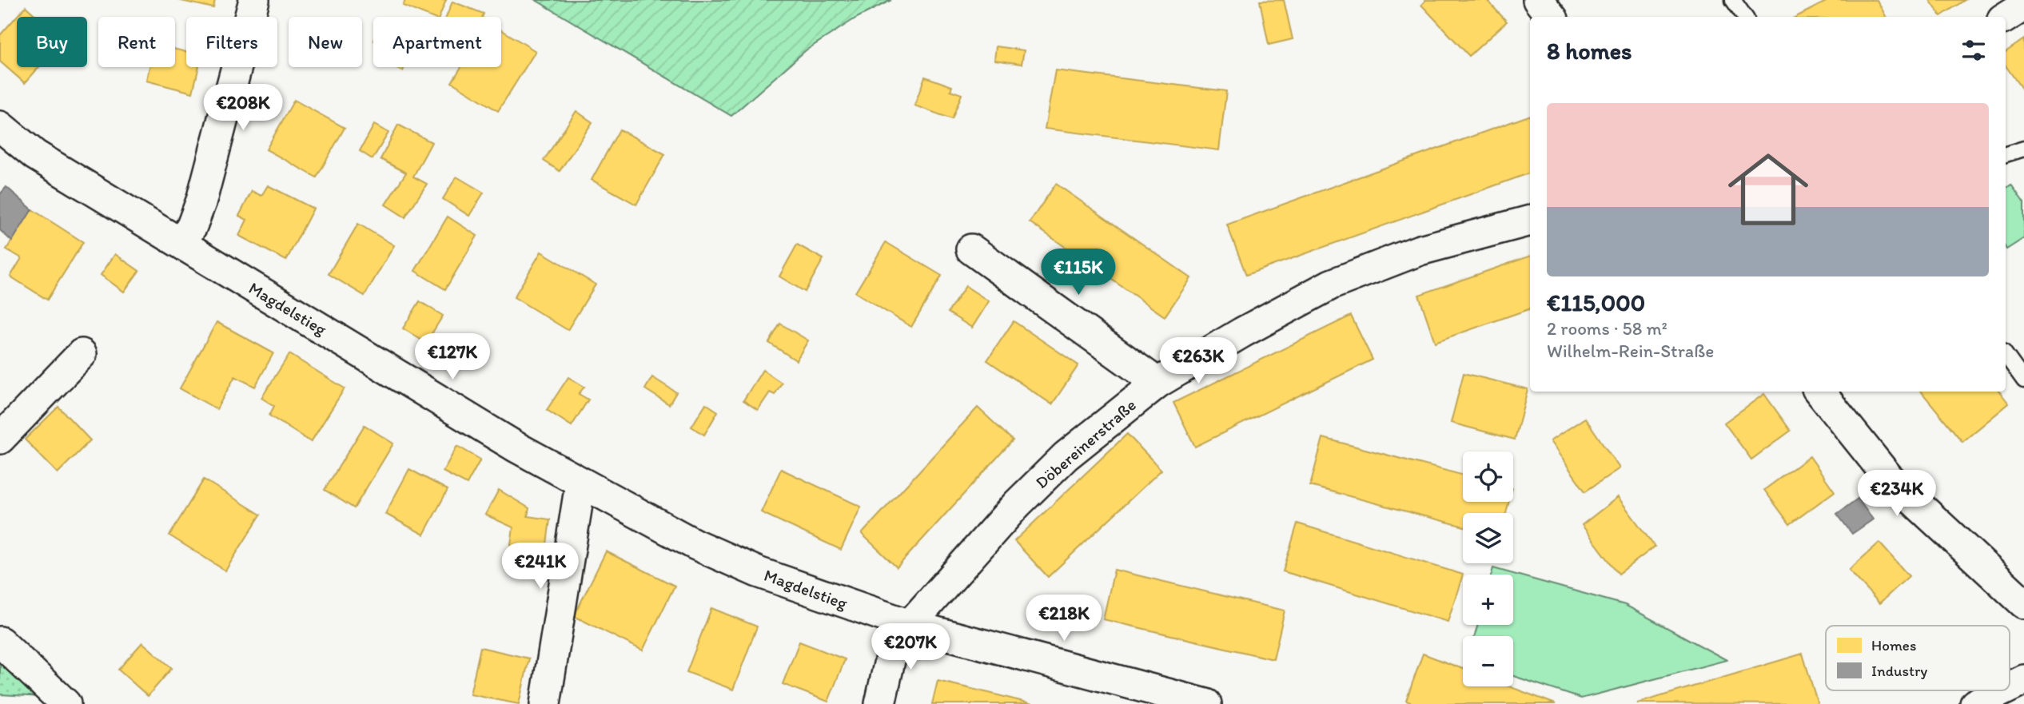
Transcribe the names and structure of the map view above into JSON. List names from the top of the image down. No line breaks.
{"streets":{"street":["Magdelstieg","Döbereinerstraße"]},"crossings":[["Magdelstieg","Döbereinerstraße"]],"legend":["Homes","Industry"],"page":{"chip":["Buy","Rent","Filters","New","Apartment"],"heading":"8 homes","price":["€208K","€115K","€127K","€263K","€234K","€241K","€218K","€207K"],"list":[{"name":"€115,000","note":"2 rooms · 58 m² · Wilhelm-Rein-Straße"}],"map_buttons":["+","−"]}}
